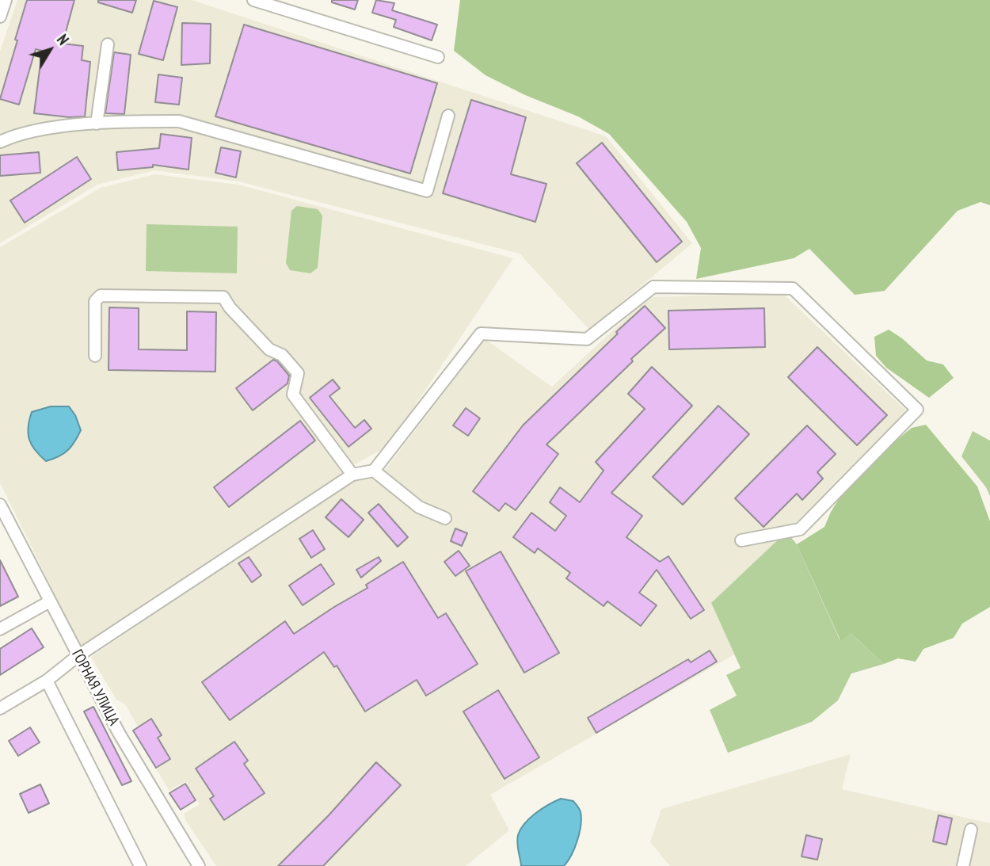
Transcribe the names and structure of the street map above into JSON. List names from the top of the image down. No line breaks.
{"streets":{"street":["ГОРНАЯ УЛИЦА"]},"north":"top right"}
